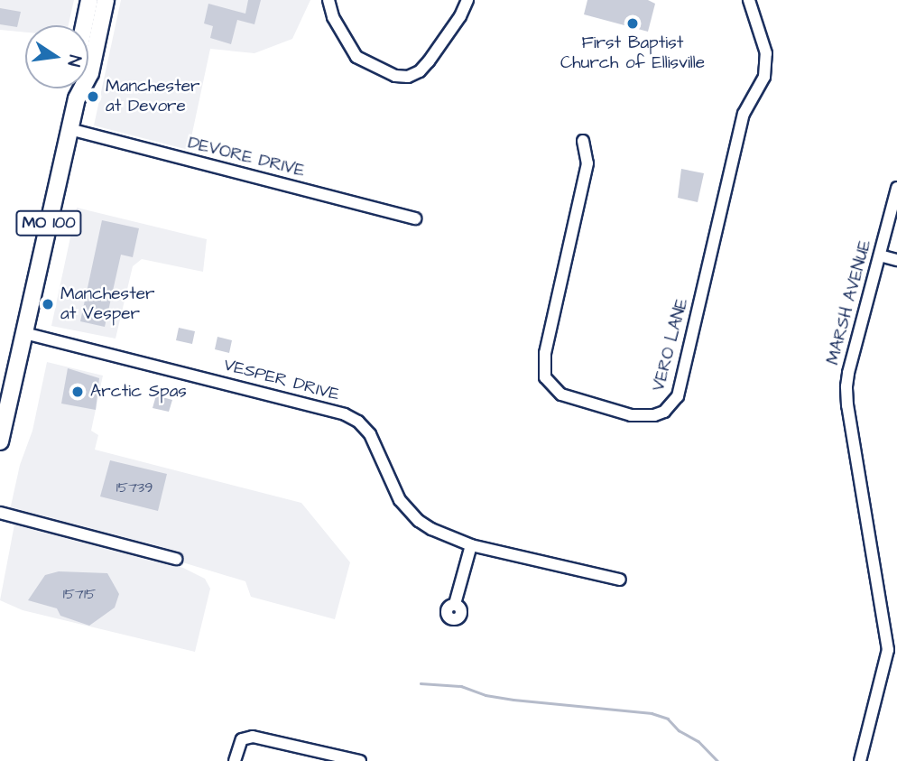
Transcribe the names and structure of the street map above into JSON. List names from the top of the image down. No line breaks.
{"streets":{"highway":["MO 100"],"street":["DEVORE DRIVE","MARSH AVENUE","VERO LANE","VESPER DRIVE"]},"crossings":[["DEVORE DRIVE","MO 100"],["MO 100","VESPER DRIVE"]],"places":["First Baptist Church of Ellisville","Manchester at Devore","Manchester at Vesper","Arctic Spas"],"house_numbers":["15739","15715"],"north":"right"}
